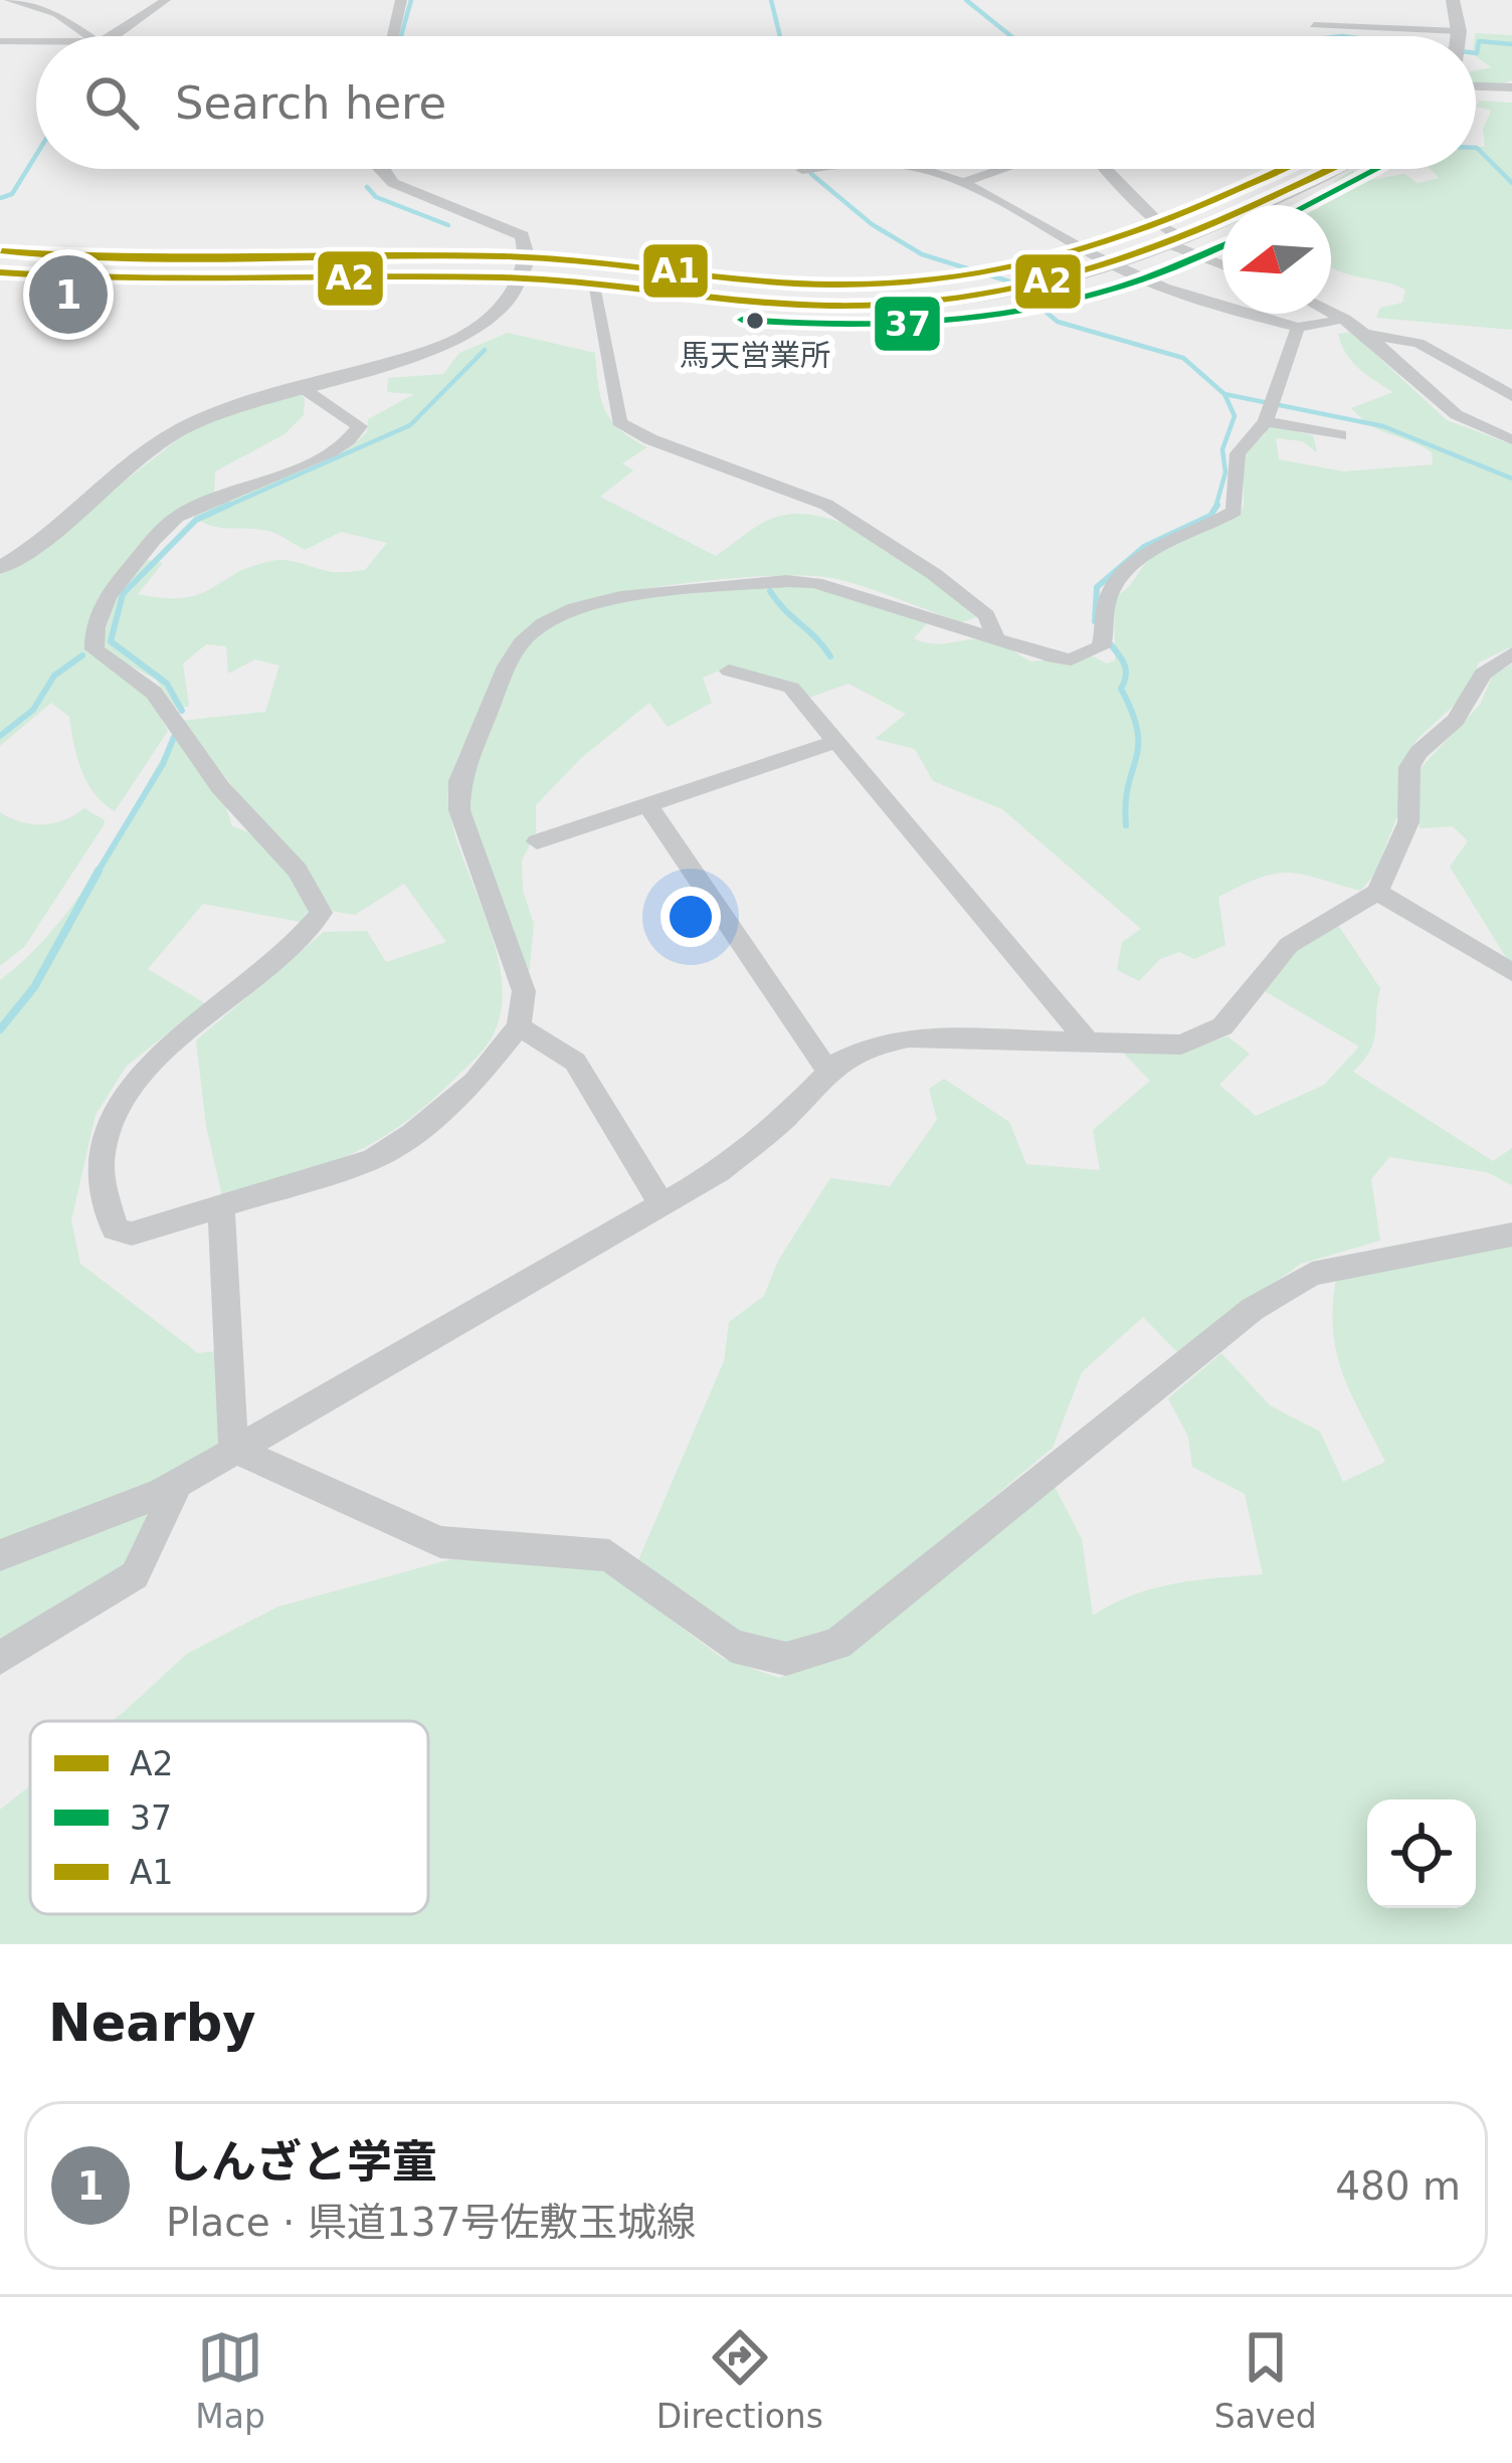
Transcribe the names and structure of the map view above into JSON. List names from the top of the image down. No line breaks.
{"places":["馬天営業所"],"lines":["transit line A2","transit line 37","transit line A1"],"legend":["A2","37","A1"],"north":"left","page":{"search":"Search here","pins":"1","heading":"Nearby","list":[{"mark":"1","name":"しんざと学童","note":"Place · 県道137号佐敷玉城線","value":"480 m"}],"nav":["Map","Directions","Saved"]}}
